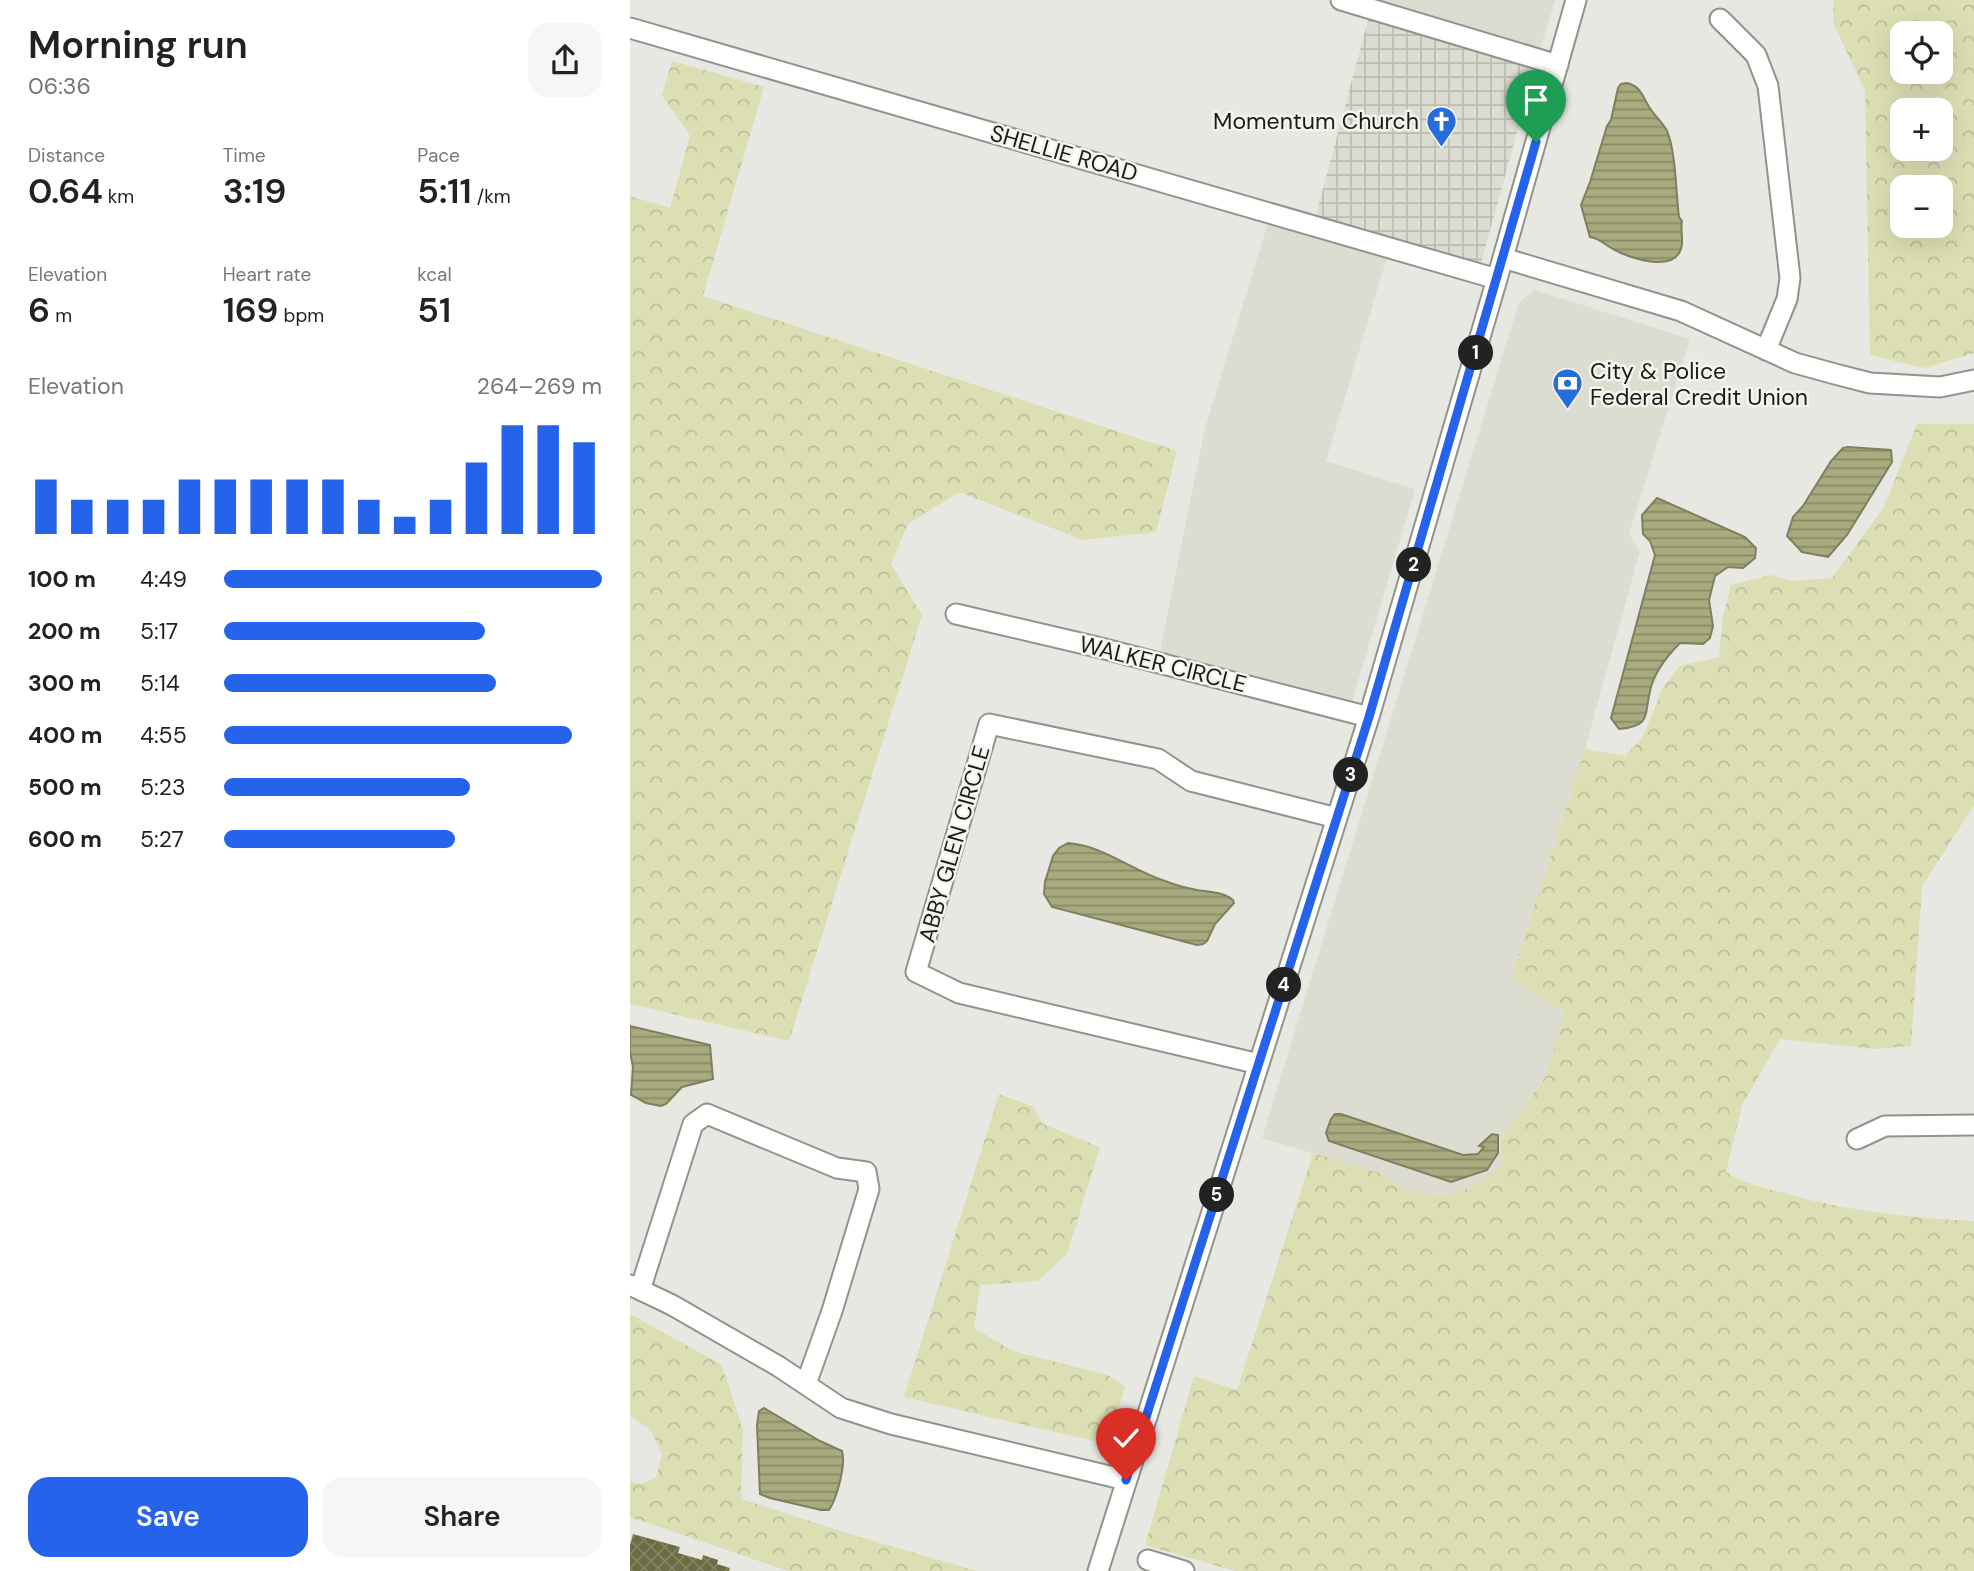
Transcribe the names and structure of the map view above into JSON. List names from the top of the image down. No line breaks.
{"streets":{"street":["SHELLIE ROAD","WALKER CIRCLE","ABBY GLEN CIRCLE"]},"places":{"church":["Momentum Church"],"bank":["City & Police Federal Credit Union"]},"page":{"heading":["Morning run","06:36"],"map_buttons":["+","−"],"stats":[["Distance","0.64 km"],["Time","3:19"],["Pace","5:11 /km"],["Elevation","6 m"],["Heart rate","169 bpm"],["kcal","51"]],"pins":["1","2","3","4","5"],"chart":["Elevation","264–269 m"],"list":[{"name":"100 m","note":"4:49"},{"name":"200 m","note":"5:17"},{"name":"300 m","note":"5:14"},{"name":"400 m","note":"4:55"},{"name":"500 m","note":"5:23"},{"name":"600 m","note":"5:27"}],"buttons":["Save","Share"]}}
